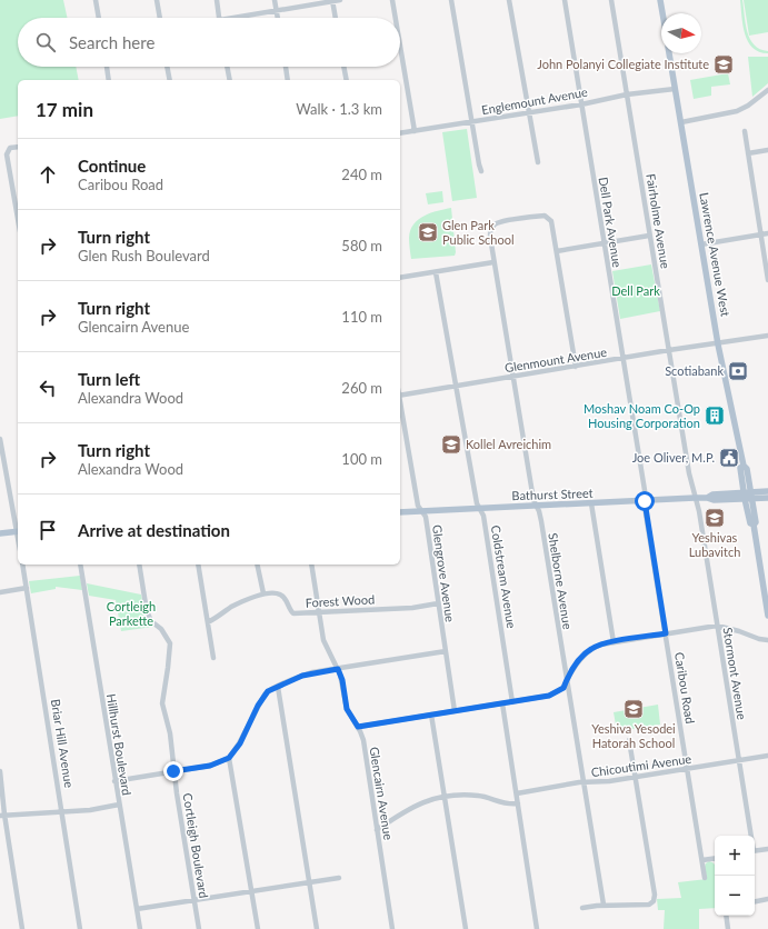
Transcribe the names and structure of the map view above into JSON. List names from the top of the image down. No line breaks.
{"streets":{"main road":["Lawrence Avenue West","Bathurst Street"],"street":["Englemount Avenue","Fairholme Avenue","Dell Park Avenue","Glenmount Avenue","Glengrove Avenue","Coldstream Avenue","Shelborne Avenue","Forest Wood","Stormont Avenue","Caribou Road","Briar Hill Avenue","Hillhurst Boulevard","Chicoutimi Avenue","Glencairn Avenue","Cortleigh Boulevard"]},"crossings":[["Englemount Avenue","Fairholme Avenue"],["Englemount Avenue","Dell Park Avenue"],["Englemount Avenue","Lawrence Avenue West"],["Fairholme Avenue","Glenmount Avenue"],["Fairholme Avenue","Bathurst Street"],["Fairholme Avenue","Stormont Avenue"],["Dell Park Avenue","Glenmount Avenue"],["Dell Park Avenue","Bathurst Street"],["Dell Park Avenue","Caribou Road"],["Lawrence Avenue West","Glenmount Avenue"],["Lawrence Avenue West","Bathurst Street"],["Glenmount Avenue","Coldstream Avenue"],["Glenmount Avenue","Shelborne Avenue"],["Bathurst Street","Glengrove Avenue"],["Bathurst Street","Coldstream Avenue"],["Bathurst Street","Shelborne Avenue"],["Bathurst Street","Stormont Avenue"],["Bathurst Street","Caribou Road"],["Glengrove Avenue","Forest Wood"],["Shelborne Avenue","Chicoutimi Avenue"],["Forest Wood","Glencairn Avenue"],["Stormont Avenue","Chicoutimi Avenue"],["Caribou Road","Chicoutimi Avenue"]],"parks":["Dell Park","Cortleigh Parkette"],"places":{"school or university":["John Polanyi Collegiate Institute","Glen Park Public School","Kollel Avreichim","Yeshivas Lubavitch","Yeshiva Yesodei Hatorah School"],"bank":["Scotiabank"],"building":["Moshav Noam Co-Op Housing Corporation"],"public building":["Joe Oliver, M.P."]},"north":"right","page":{"search":"Search here","heading":["17 min","Walk · 1.3 km"],"list":[["Continue","Caribou Road","240 m"],["Turn right","Glen Rush Boulevard","580 m"],["Turn right","Glencairn Avenue","110 m"],["Turn left","Alexandra Wood","260 m"],["Turn right","Alexandra Wood","100 m"],"Arrive at destination"],"map_buttons":["+","−"]}}
